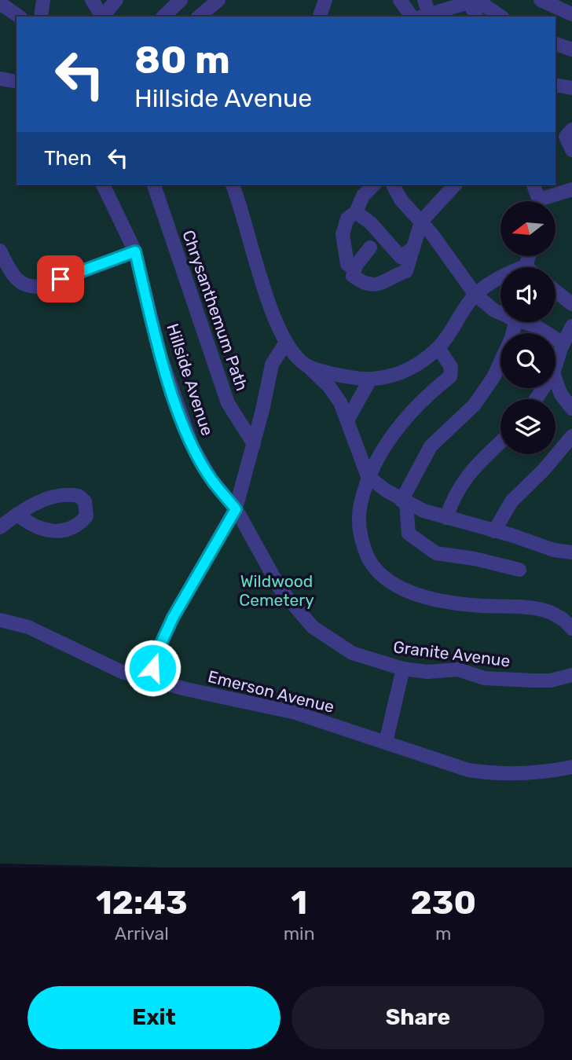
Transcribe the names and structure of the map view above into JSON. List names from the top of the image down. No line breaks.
{"streets":{"street":["Chrysanthemum Path","Hillside Avenue","Granite Avenue","Emerson Avenue"]},"crossings":[["Hillside Avenue","Granite Avenue"]],"parks":["Wildwood Cemetery"],"north":"left","page":{"turn":["80 m","Hillside Avenue"],"then":"Then","eta":["12:43","Arrival","1","min","230","m"],"buttons":["Exit","Share"]}}
